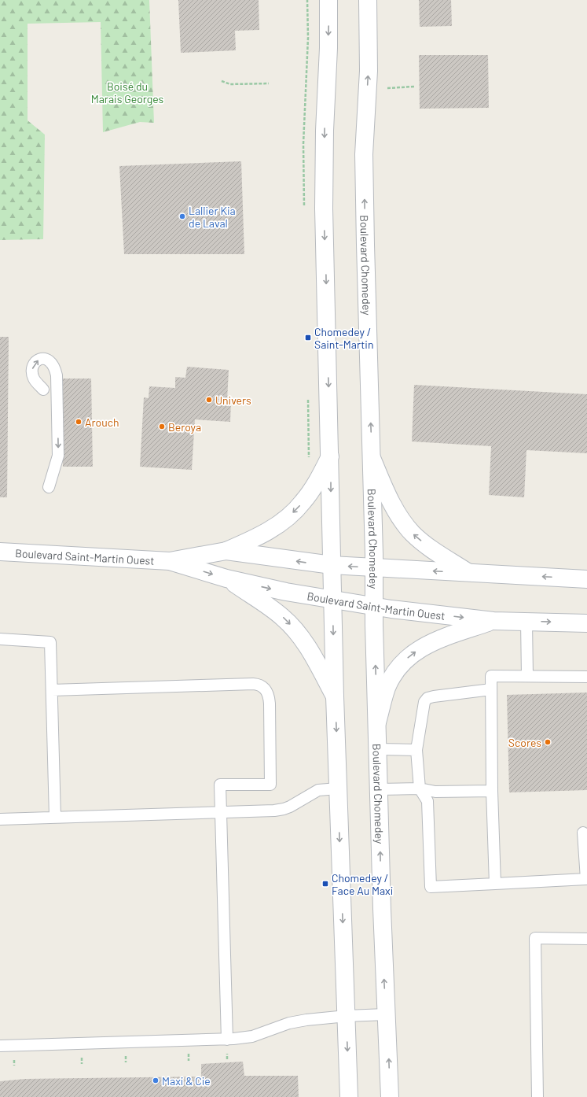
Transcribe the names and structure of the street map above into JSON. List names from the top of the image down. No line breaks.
{"streets":{"street":["Boulevard Chomedey","Boulevard Saint-Martin Ouest"]},"crossings":[["Boulevard Chomedey","Boulevard Saint-Martin Ouest"]],"parks":["Boisé du Marais Georges"],"places":{"other":["Lallier Kia de Laval","Univers","Arouch","Beroya","Scores","Maxi & Cie"],"transit":["Chomedey / Saint-Martin","Chomedey / Face Au Maxi"]}}
